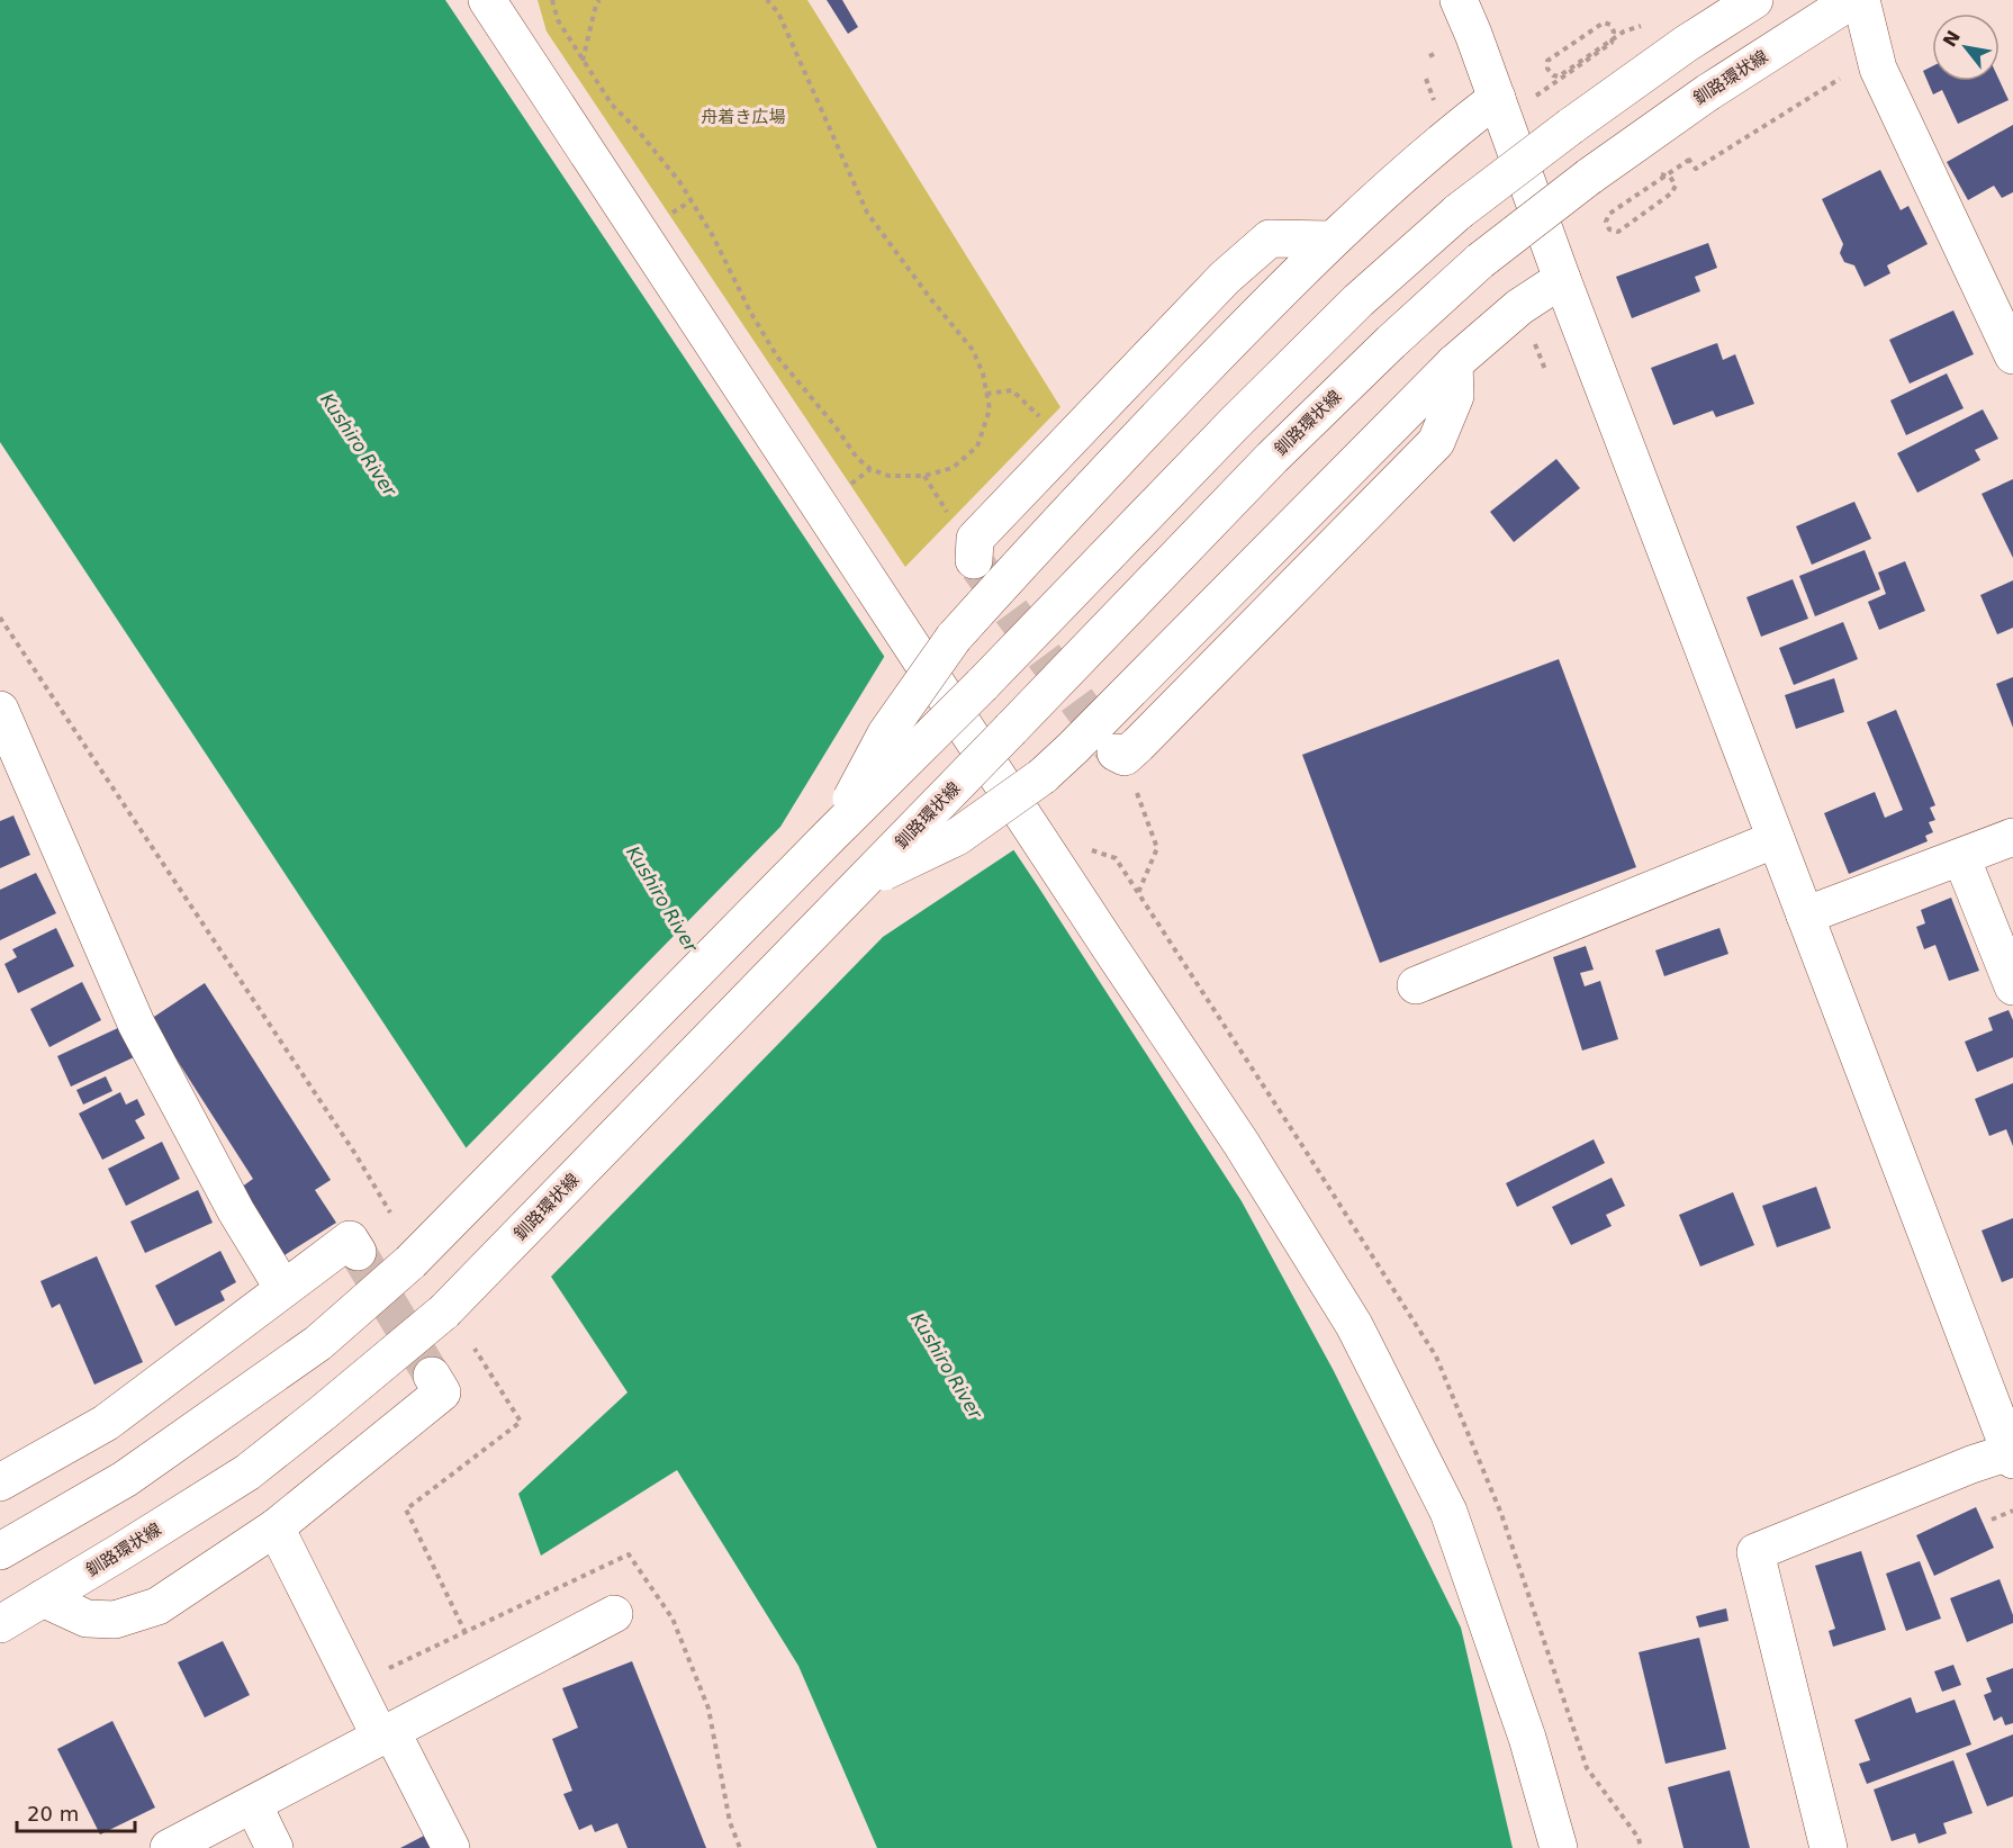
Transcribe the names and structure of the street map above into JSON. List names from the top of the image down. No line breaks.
{"streets":{"street":["釧路環状線"]},"water":["Kushiro River"],"parks":["舟着き広場"],"scale_bar":"20 m","north":"top left"}
